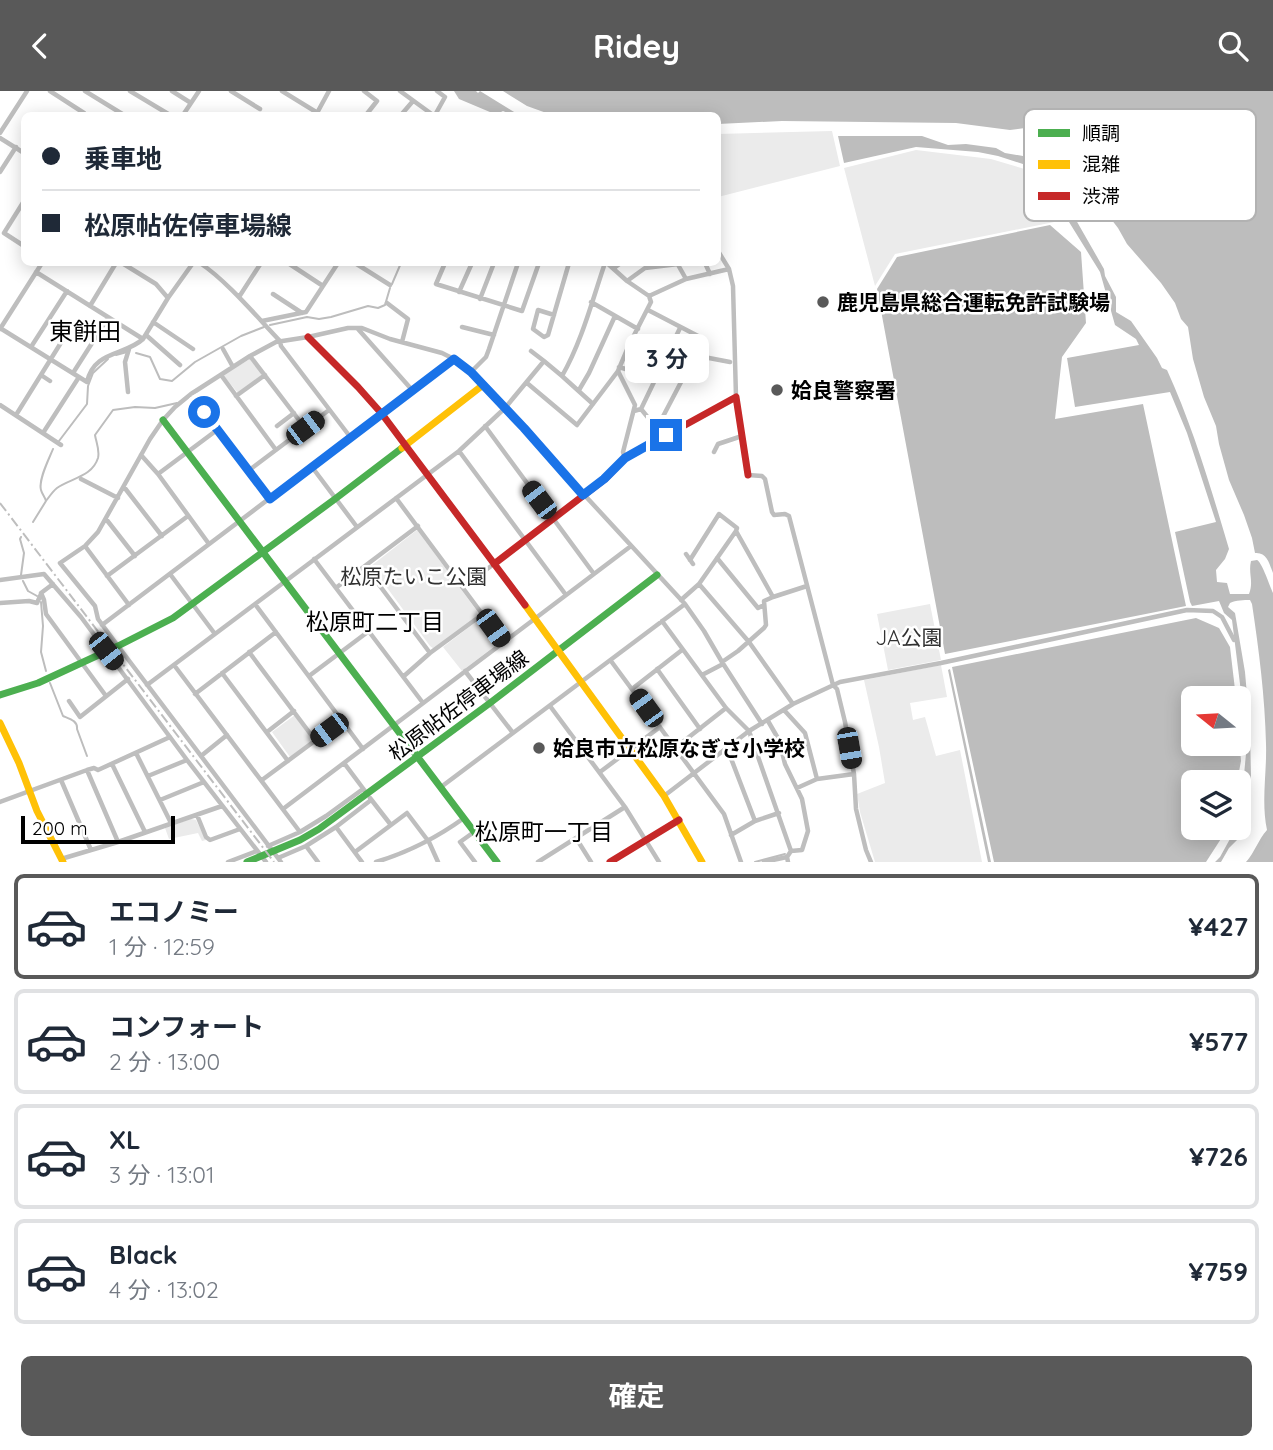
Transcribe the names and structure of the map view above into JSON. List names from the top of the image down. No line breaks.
{"streets":{"street":["松原帖佐停車場線"]},"districts":["東餅田","松原町二丁目","松原町一丁目"],"parks":["松原たいこ公園","JA公園"],"places":["鹿児島県総合運転免許試験場","姶良警察署","姶良市立松原なぎさ小学校"],"legend":["順調","混雑","渋滞"],"scale_bar":"200 m","north":"left","page":{"header":"Ridey","banner":["乗車地","松原帖佐停車場線"],"bubble":"3 分","scale":"200 m","list":[{"name":"エコノミー","note":"1 分 · 12:59","value":"¥427"},{"name":"コンフォート","note":"2 分 · 13:00","value":"¥577"},{"name":"XL","note":"3 分 · 13:01","value":"¥726"},{"name":"Black","note":"4 分 · 13:02","value":"¥759"}],"buttons":"確定"}}
